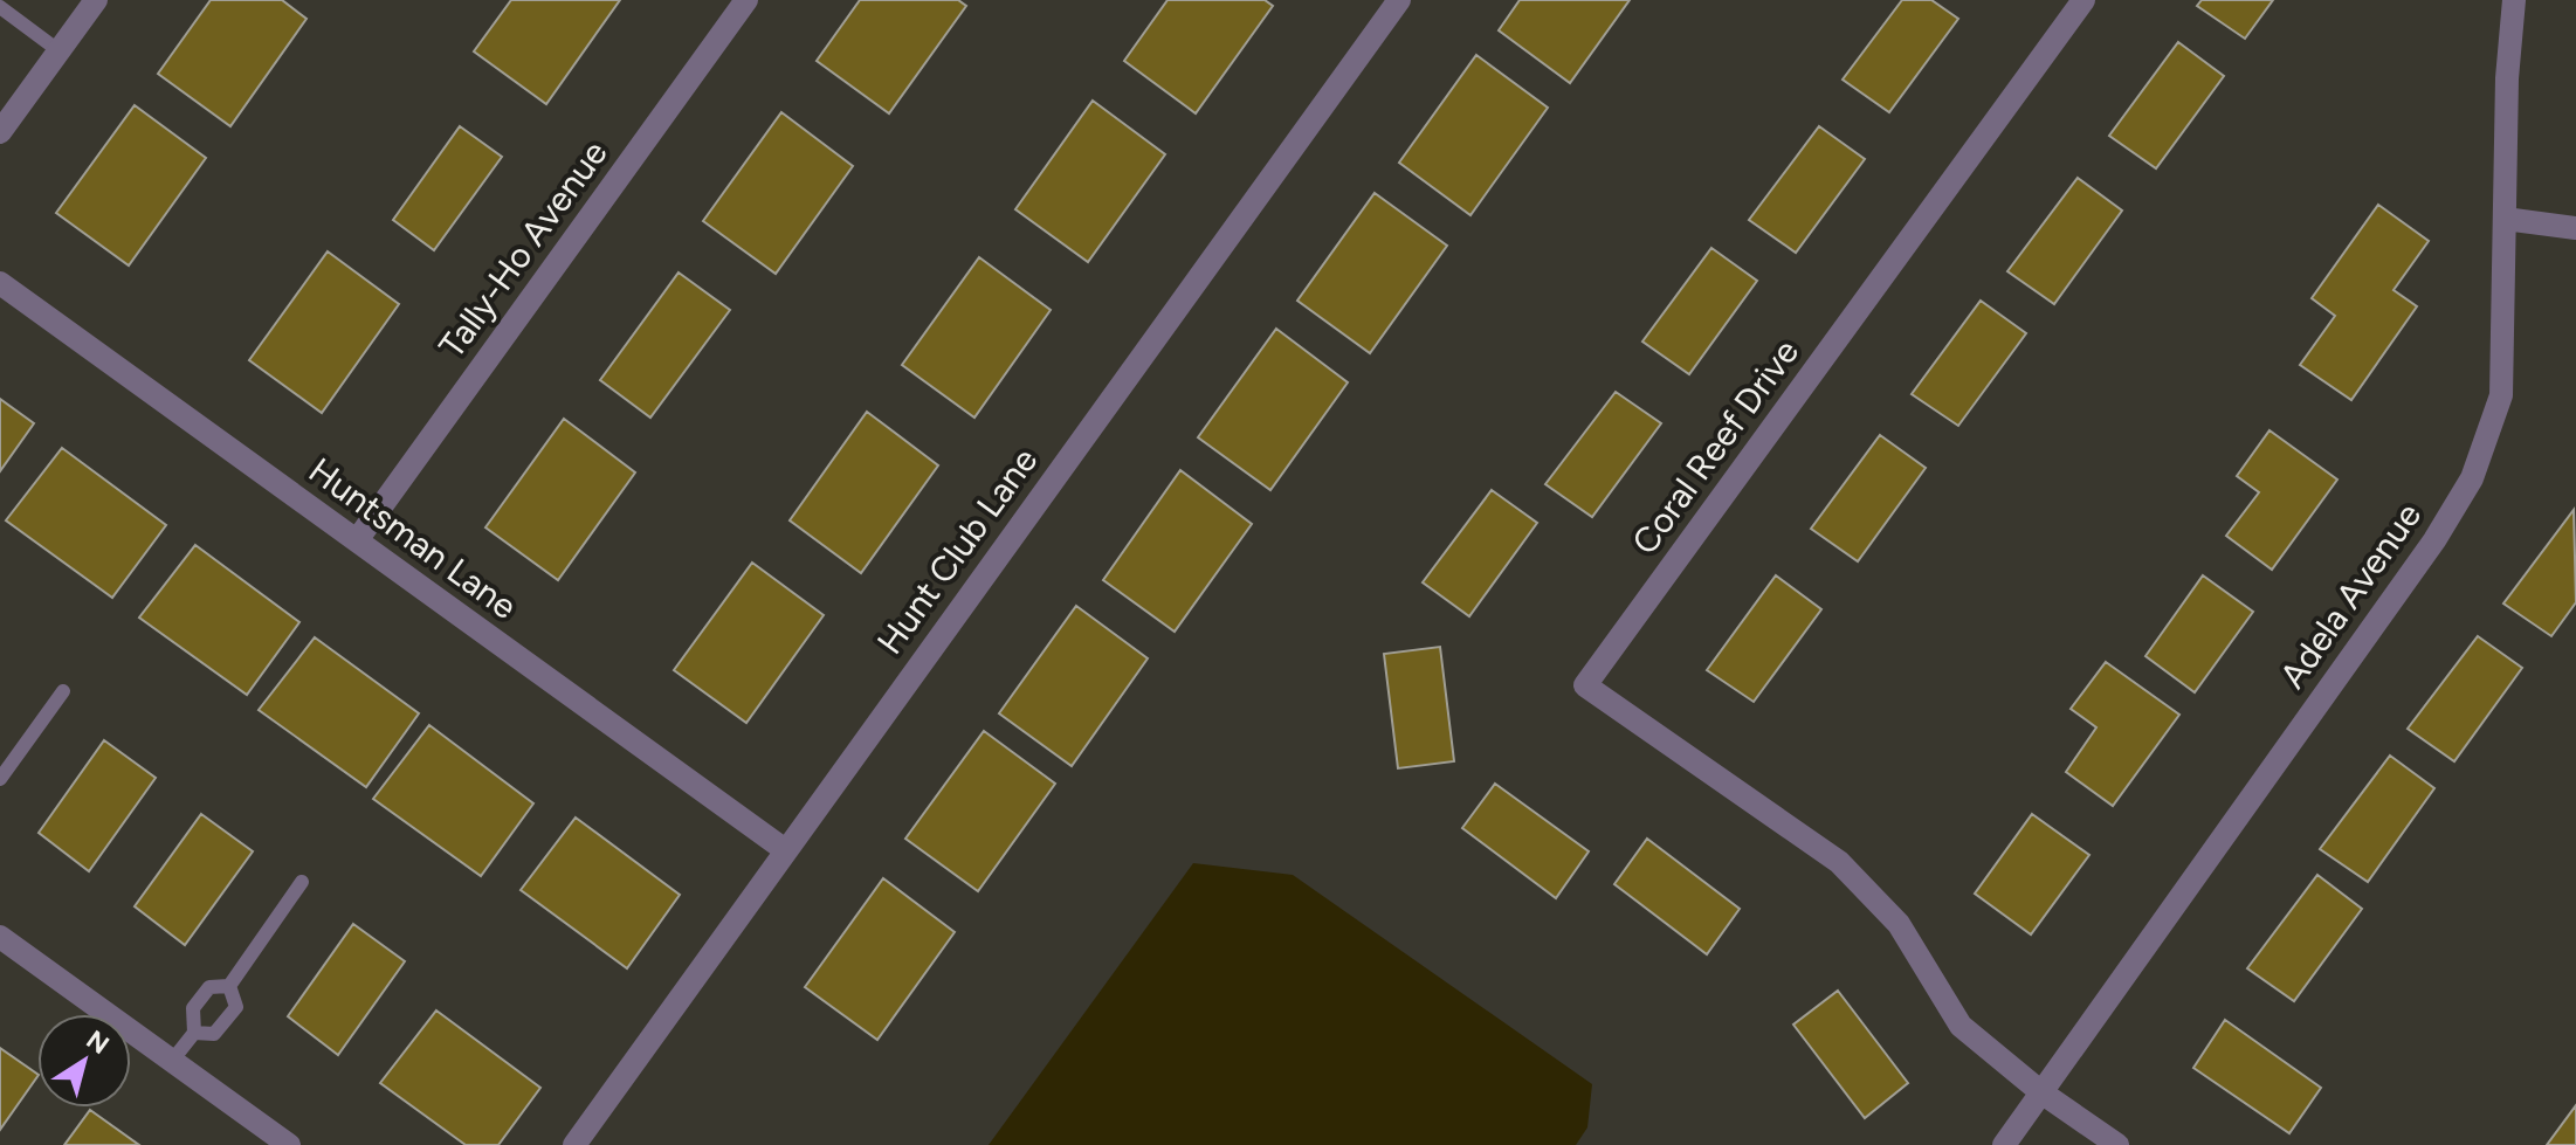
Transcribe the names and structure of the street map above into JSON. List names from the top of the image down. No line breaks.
{"streets":{"street":["Tally-Ho Avenue","Coral Reef Drive","Huntsman Lane","Hunt Club Lane","Adela Avenue"]},"crossings":[["Tally-Ho Avenue","Huntsman Lane"],["Coral Reef Drive","Adela Avenue"],["Huntsman Lane","Hunt Club Lane"]],"north":"top right"}
